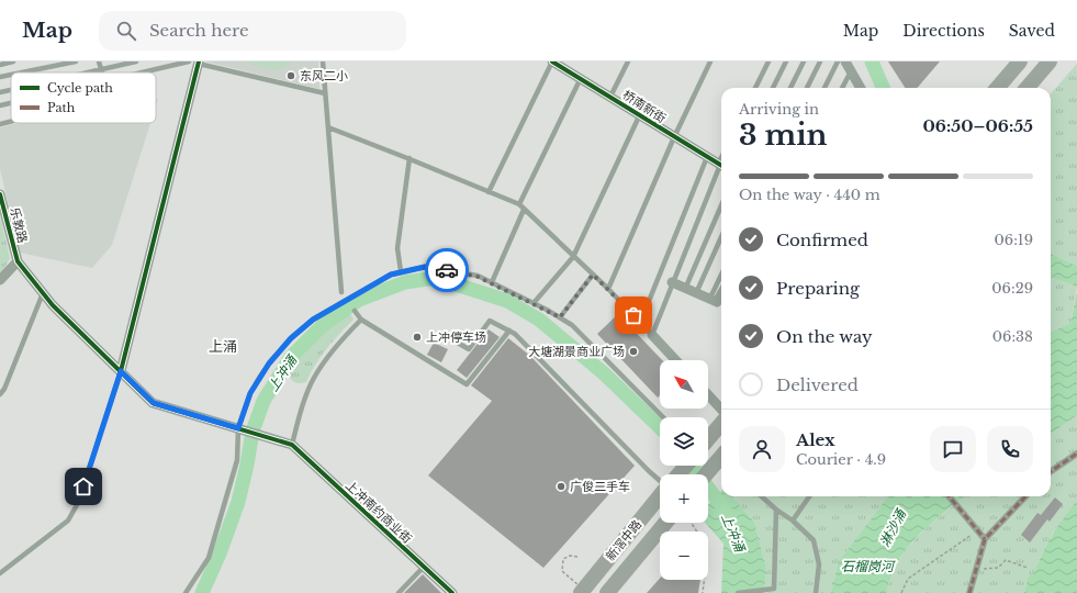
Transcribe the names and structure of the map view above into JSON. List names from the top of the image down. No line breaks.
{"streets":{"highway":["新滘中路"],"street":["桥南新街","乐敦路","上冲南约商业街"]},"districts":["上涌"],"water":["上冲涌","淋沙涌","石榴岗河"],"places":["东风二小","上冲停车场","大塘湖景商业广场","广俊二手车"],"legend":["Cycle path","Path"],"north":"top left","page":{"header":"Map","search":"Search here","nav":["Map","Directions","Saved"],"heading":["3 min","Arriving in","06:50–06:55"],"panel":["Alex","Courier · 4.9"],"bar":"On the way · 440 m","list":[["Confirmed","06:19"],["Preparing","06:29"],["On the way","06:38"],"Delivered"],"map_buttons":["+","−"]}}
